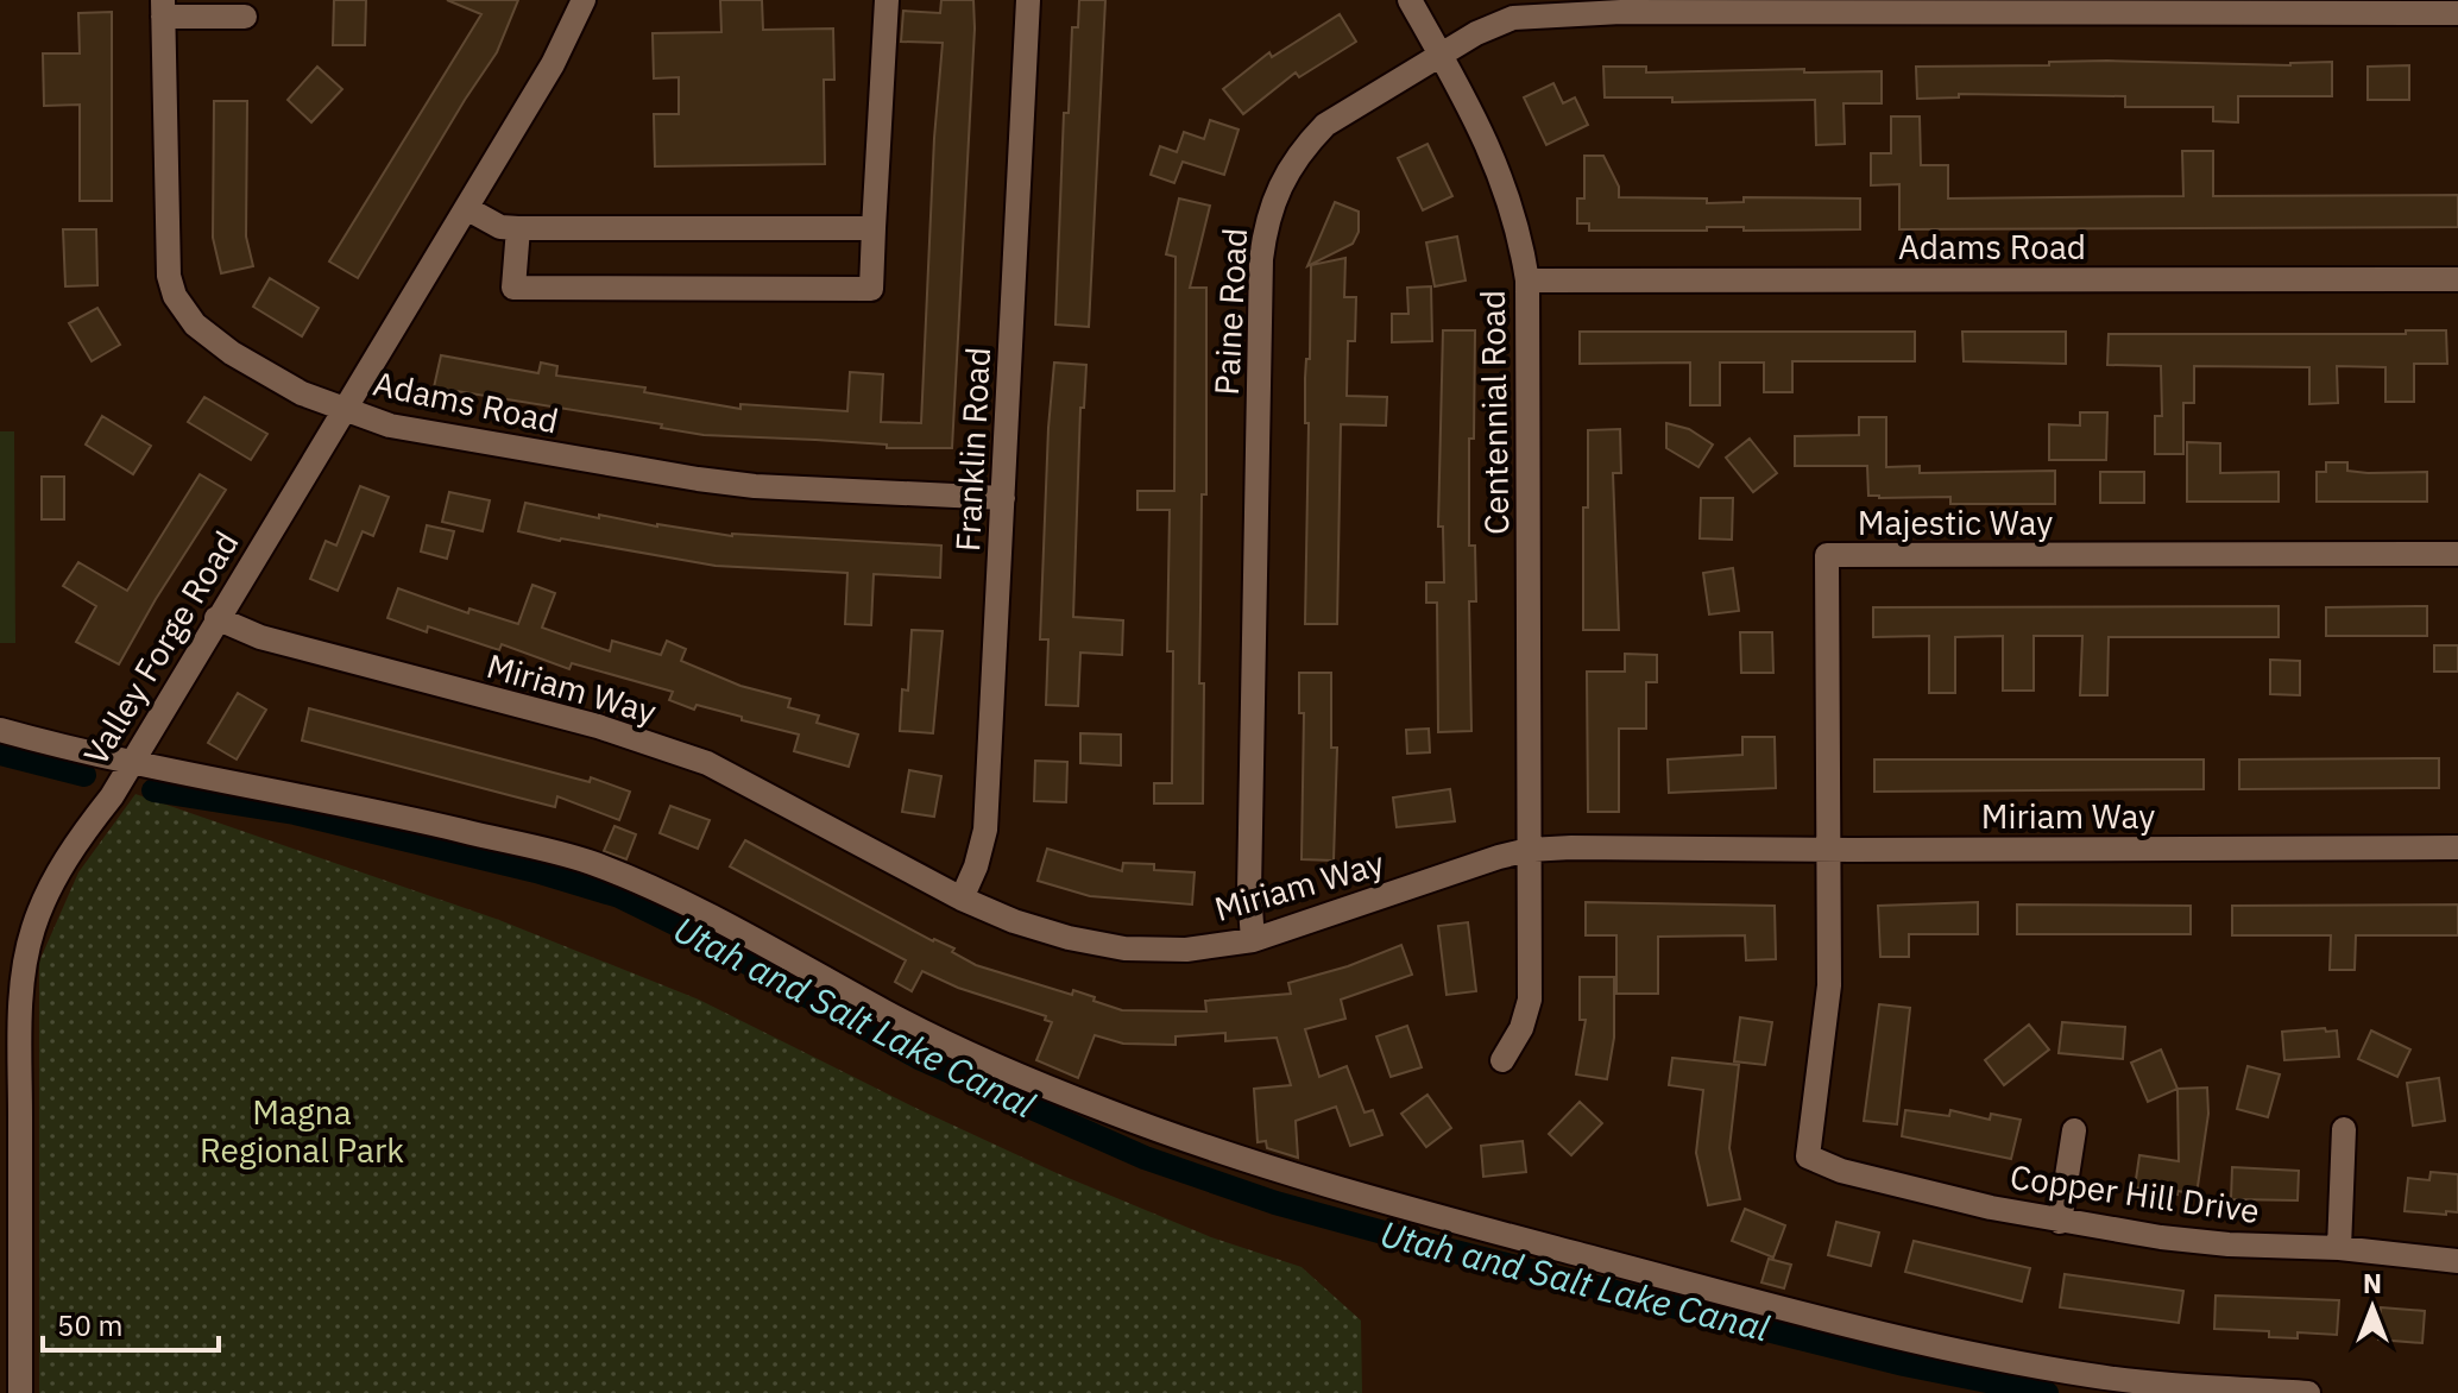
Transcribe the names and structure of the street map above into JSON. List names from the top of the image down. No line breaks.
{"streets":{"street":["Adams Road","Paine Road","Centennial Road","Franklin Road","Majestic Way","Valley Forge Road","Miriam Way","Copper Hill Drive"]},"crossings":[["Adams Road","Centennial Road"],["Adams Road","Franklin Road"],["Adams Road","Valley Forge Road"],["Paine Road","Centennial Road"],["Paine Road","Miriam Way"],["Centennial Road","Miriam Way"],["Franklin Road","Miriam Way"],["Majestic Way","Miriam Way"],["Majestic Way","Copper Hill Drive"],["Valley Forge Road","Miriam Way"]],"water":["Utah and Salt Lake Canal"],"parks":["Magna Regional Park"],"scale_bar":"50 m","north":"top"}
